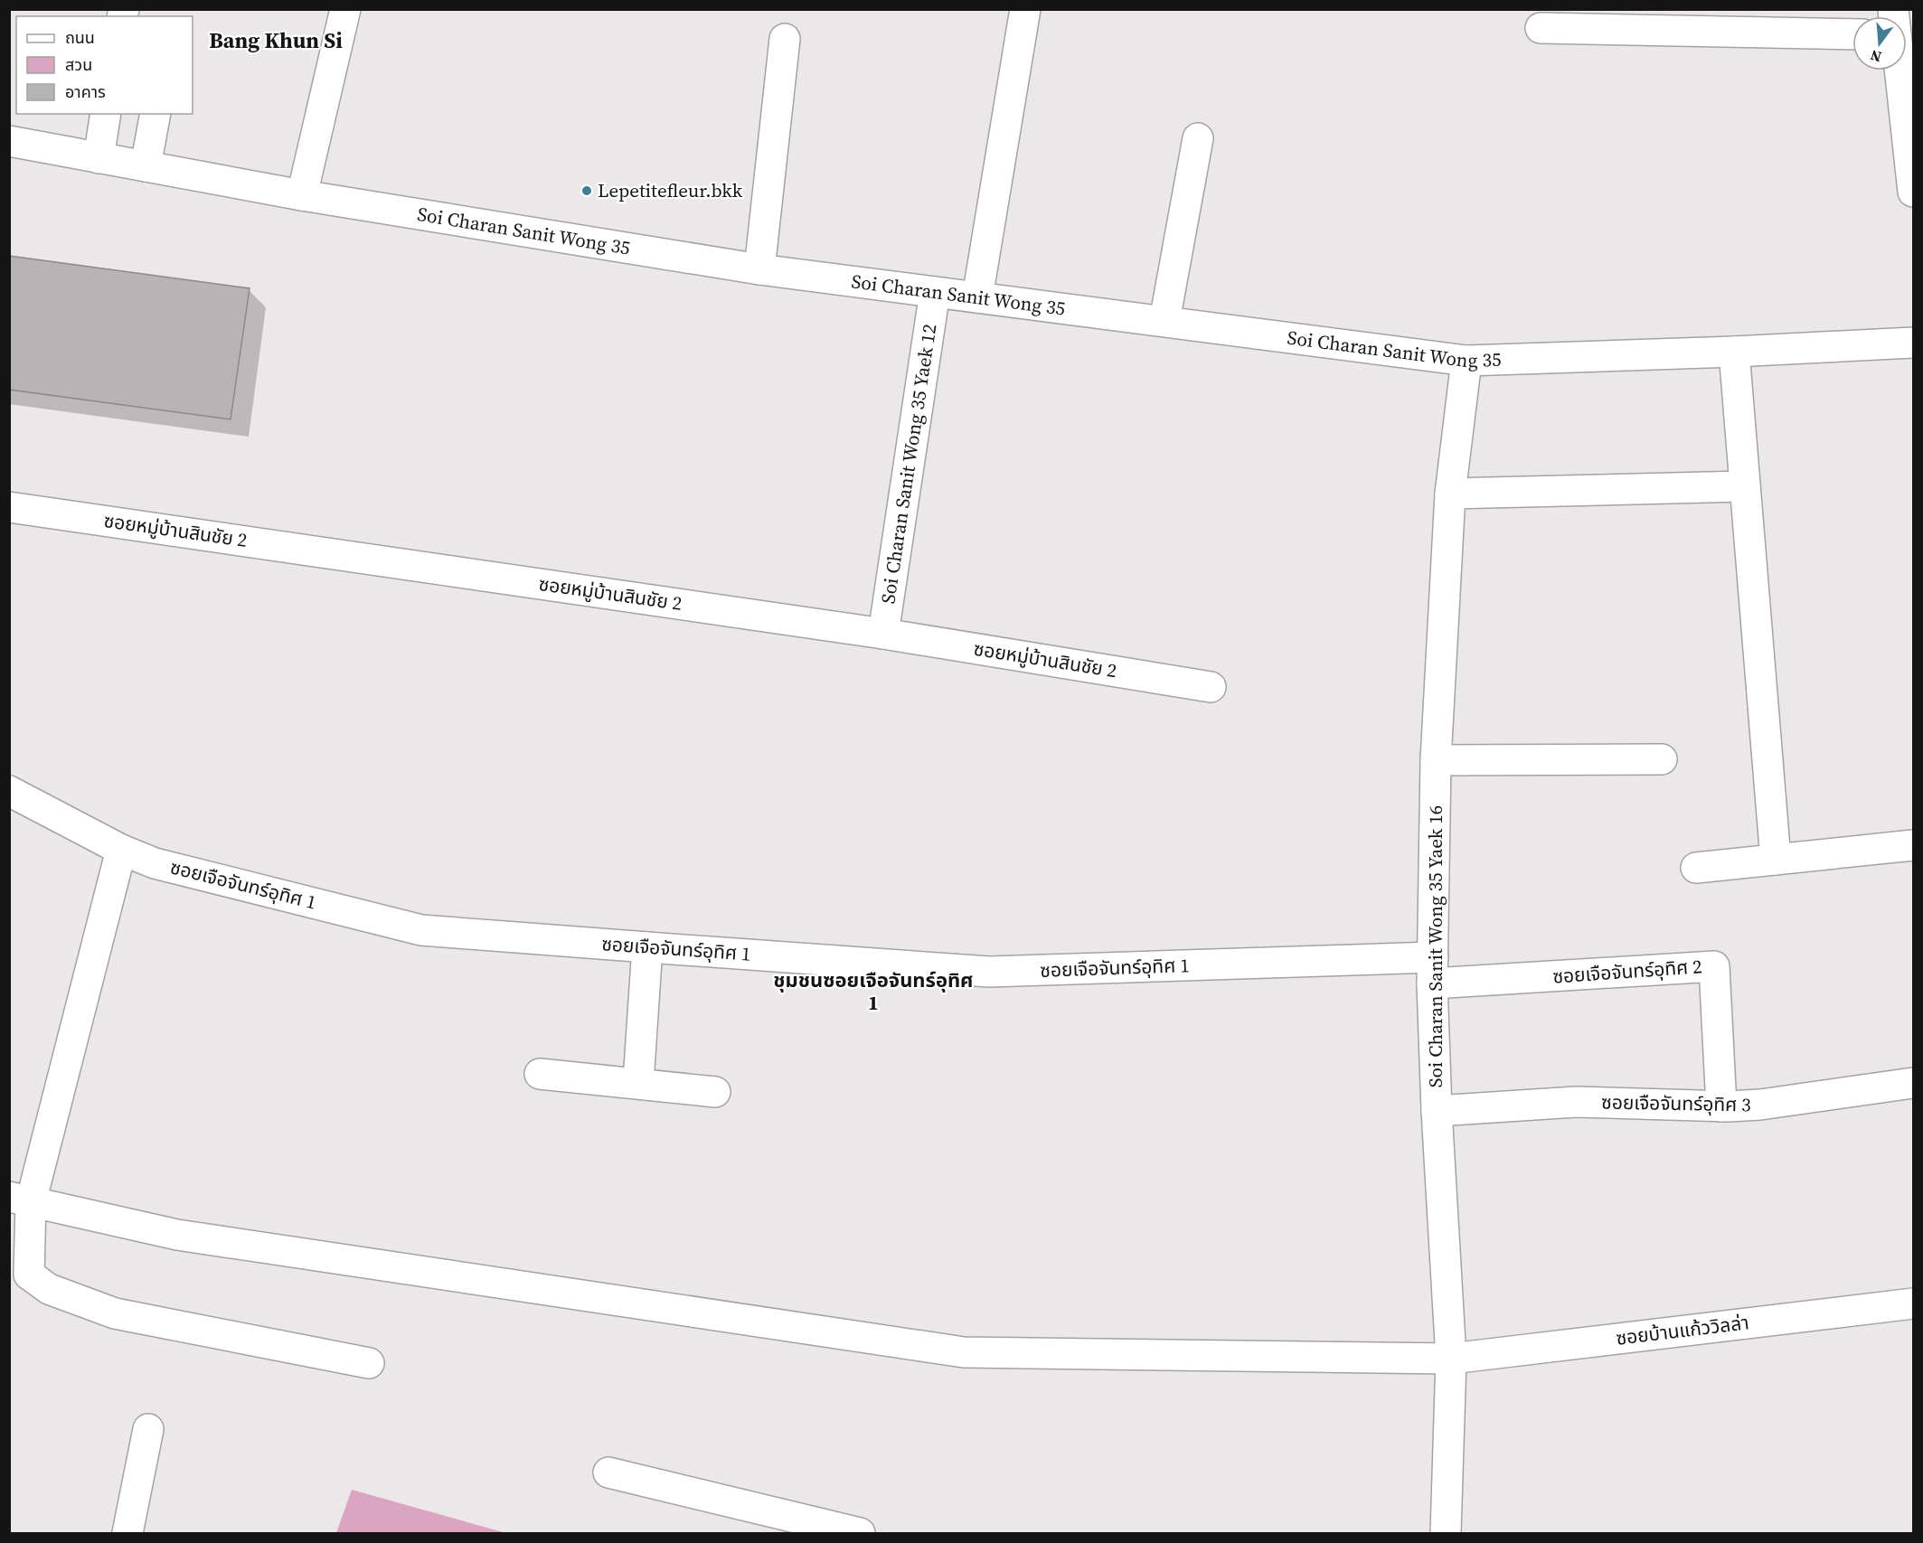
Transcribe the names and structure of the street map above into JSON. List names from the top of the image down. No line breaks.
{"streets":{"street":["Soi Charan Sanit Wong 35","Soi Charan Sanit Wong 35 Yaek 12","ซอยหมู่บ้านสินชัย 2","ซอยเจือจันทร์อุทิศ 1","Soi Charan Sanit Wong 35 Yaek 16","ซอยเจือจันทร์อุทิศ 2","ซอยเจือจันทร์อุทิศ 3","ซอยบ้านแก้ววิลล่า"]},"crossings":[["Soi Charan Sanit Wong 35","Soi Charan Sanit Wong 35 Yaek 12"],["Soi Charan Sanit Wong 35","Soi Charan Sanit Wong 35 Yaek 16"],["Soi Charan Sanit Wong 35 Yaek 12","ซอยหมู่บ้านสินชัย 2"],["ซอยเจือจันทร์อุทิศ 1","Soi Charan Sanit Wong 35 Yaek 16"],["ซอยเจือจันทร์อุทิศ 1","ซอยเจือจันทร์อุทิศ 2"],["Soi Charan Sanit Wong 35 Yaek 16","ซอยเจือจันทร์อุทิศ 2"],["Soi Charan Sanit Wong 35 Yaek 16","ซอยเจือจันทร์อุทิศ 3"],["Soi Charan Sanit Wong 35 Yaek 16","ซอยบ้านแก้ววิลล่า"],["ซอยเจือจันทร์อุทิศ 2","ซอยเจือจันทร์อุทิศ 3"]],"districts":["Bang Khun Si","ชุมชนซอยเจือจันทร์อุทิศ 1"],"places":["Lepetitefleur.bkk"],"legend":["ถนน","สวน","อาคาร"],"north":"bottom"}
